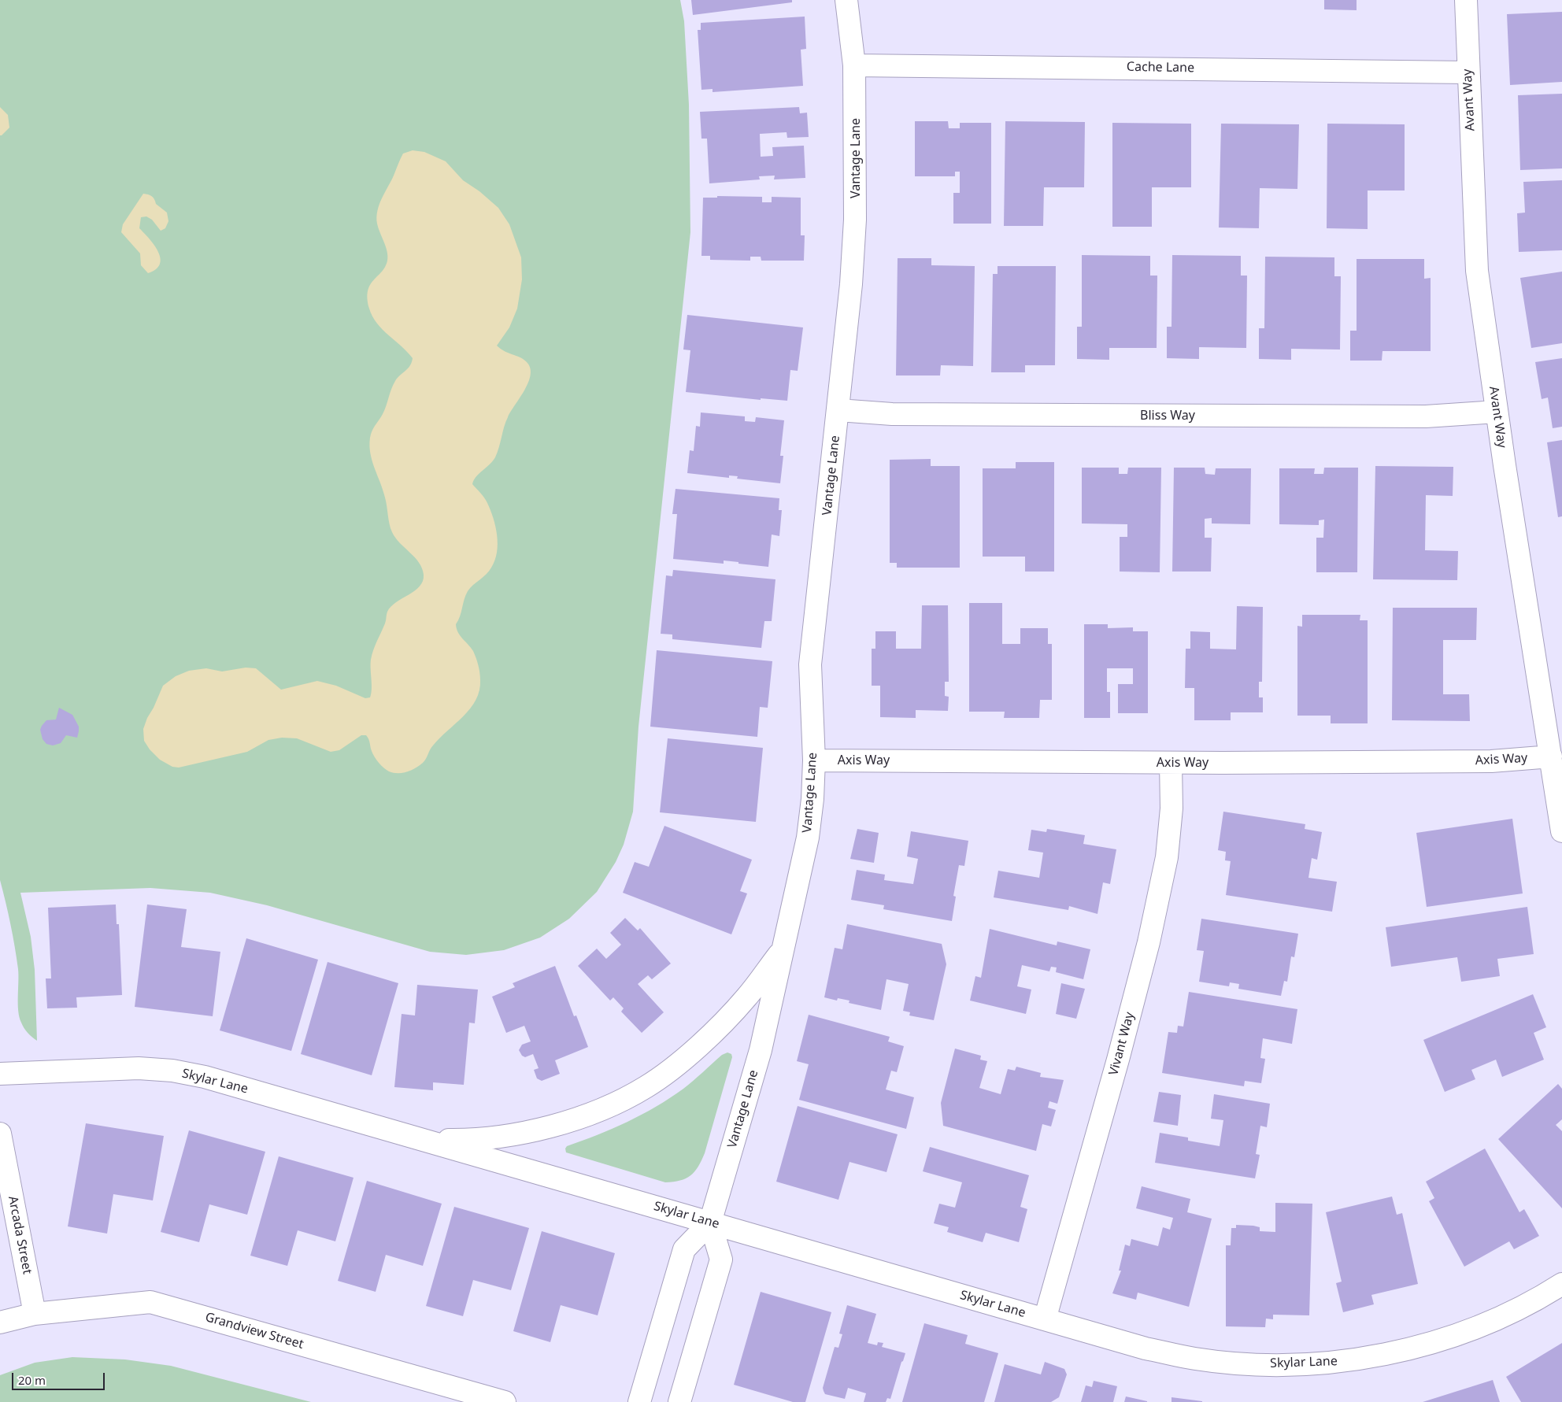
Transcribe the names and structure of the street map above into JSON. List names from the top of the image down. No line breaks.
{"streets":{"street":["Cache Lane","Avant Way","Vantage Lane","Bliss Way","Axis Way","Vivant Way","Skylar Lane","Arcada Street","Grandview Street"]},"crossings":[["Cache Lane","Avant Way"],["Cache Lane","Vantage Lane"],["Avant Way","Bliss Way"],["Avant Way","Axis Way"],["Vantage Lane","Bliss Way"],["Vantage Lane","Axis Way"],["Vantage Lane","Skylar Lane"],["Axis Way","Vivant Way"],["Vivant Way","Skylar Lane"],["Arcada Street","Grandview Street"]],"scale_bar":"20 m"}
